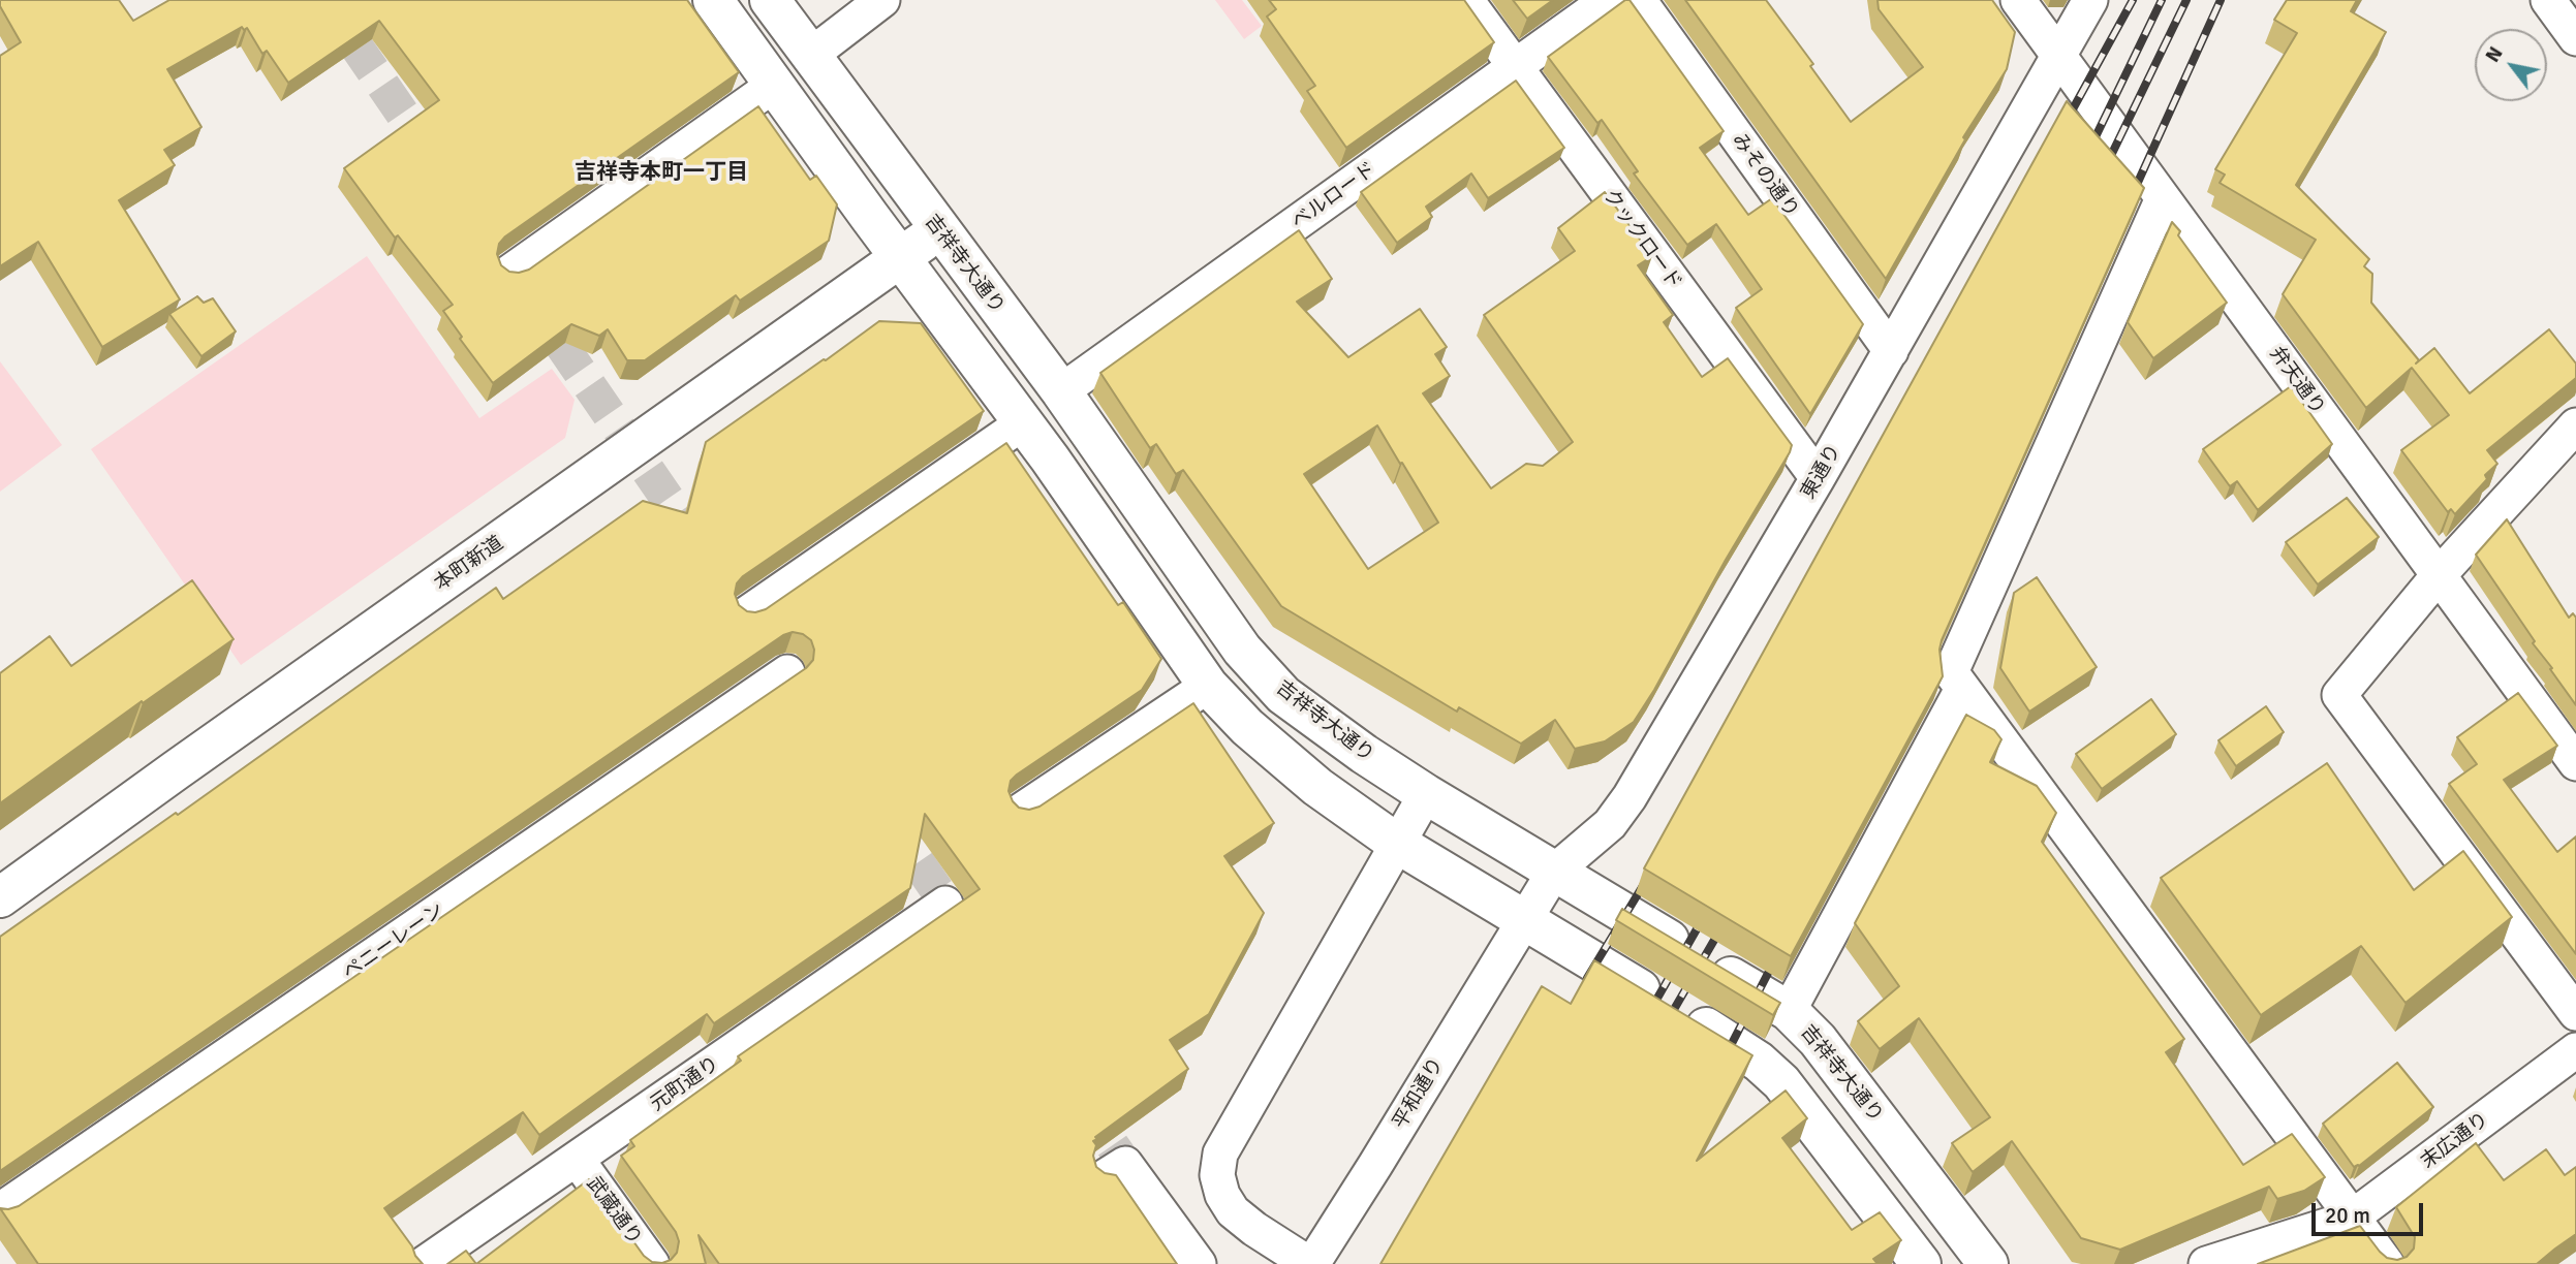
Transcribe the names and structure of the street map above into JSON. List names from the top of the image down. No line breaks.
{"streets":{"street":["みその通り","ベルロード","クックロード","吉祥寺大通り","弁天通り","東通り","本町新道","ペニーレーン","元町通り","平和通り","末広通り","武蔵通り"]},"crossings":[["みその通り","東通り"],["ベルロード","クックロード"],["ベルロード","吉祥寺大通り"],["クックロード","東通り"],["吉祥寺大通り","東通り"],["吉祥寺大通り","本町新道"],["弁天通り","東通り"],["東通り","平和通り"],["元町通り","武蔵通り"]],"districts":["吉祥寺本町一丁目"],"scale_bar":"20 m","north":"top left"}
